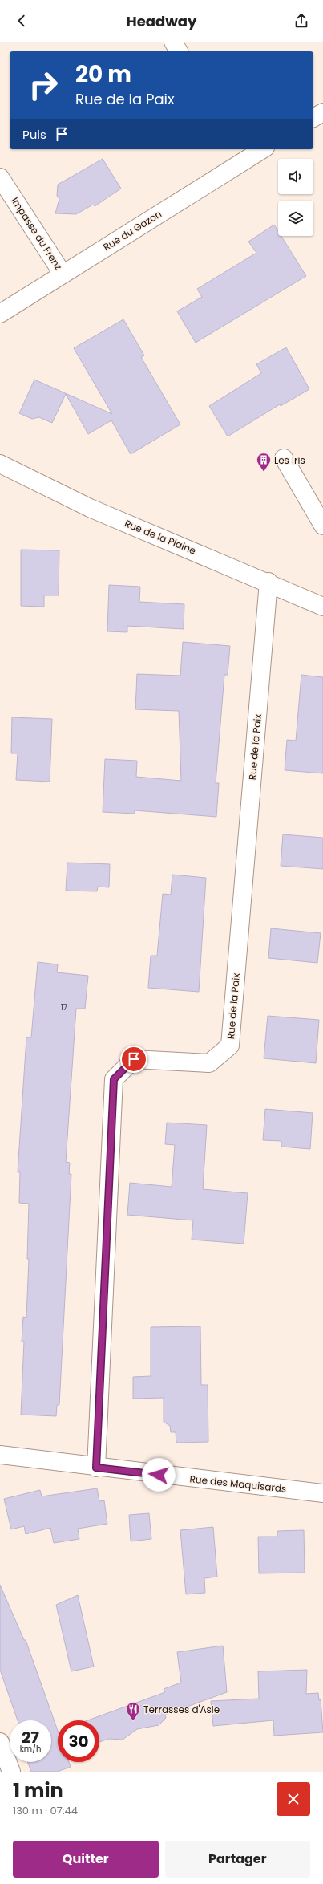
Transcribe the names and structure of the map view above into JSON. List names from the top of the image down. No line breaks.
{"streets":{"street":["Rue du Gazon","Impasse du Frenz","Rue de la Plaine","Rue de la Paix","Rue des Maquisards"]},"crossings":[["Rue du Gazon","Impasse du Frenz"],["Rue de la Plaine","Rue de la Paix"],["Rue de la Paix","Rue des Maquisards"]],"places":{"building":["Les Iris"],"restaurant":["Terrasses d'Asie"]},"house_numbers":["17"],"page":{"header":"Headway","turn":["20 m","Rue de la Paix"],"then":"Puis","speed":"27 km/h","limit":"30","heading":["1 min","130 m · 07:44"],"buttons":["Quitter","Partager"]}}
